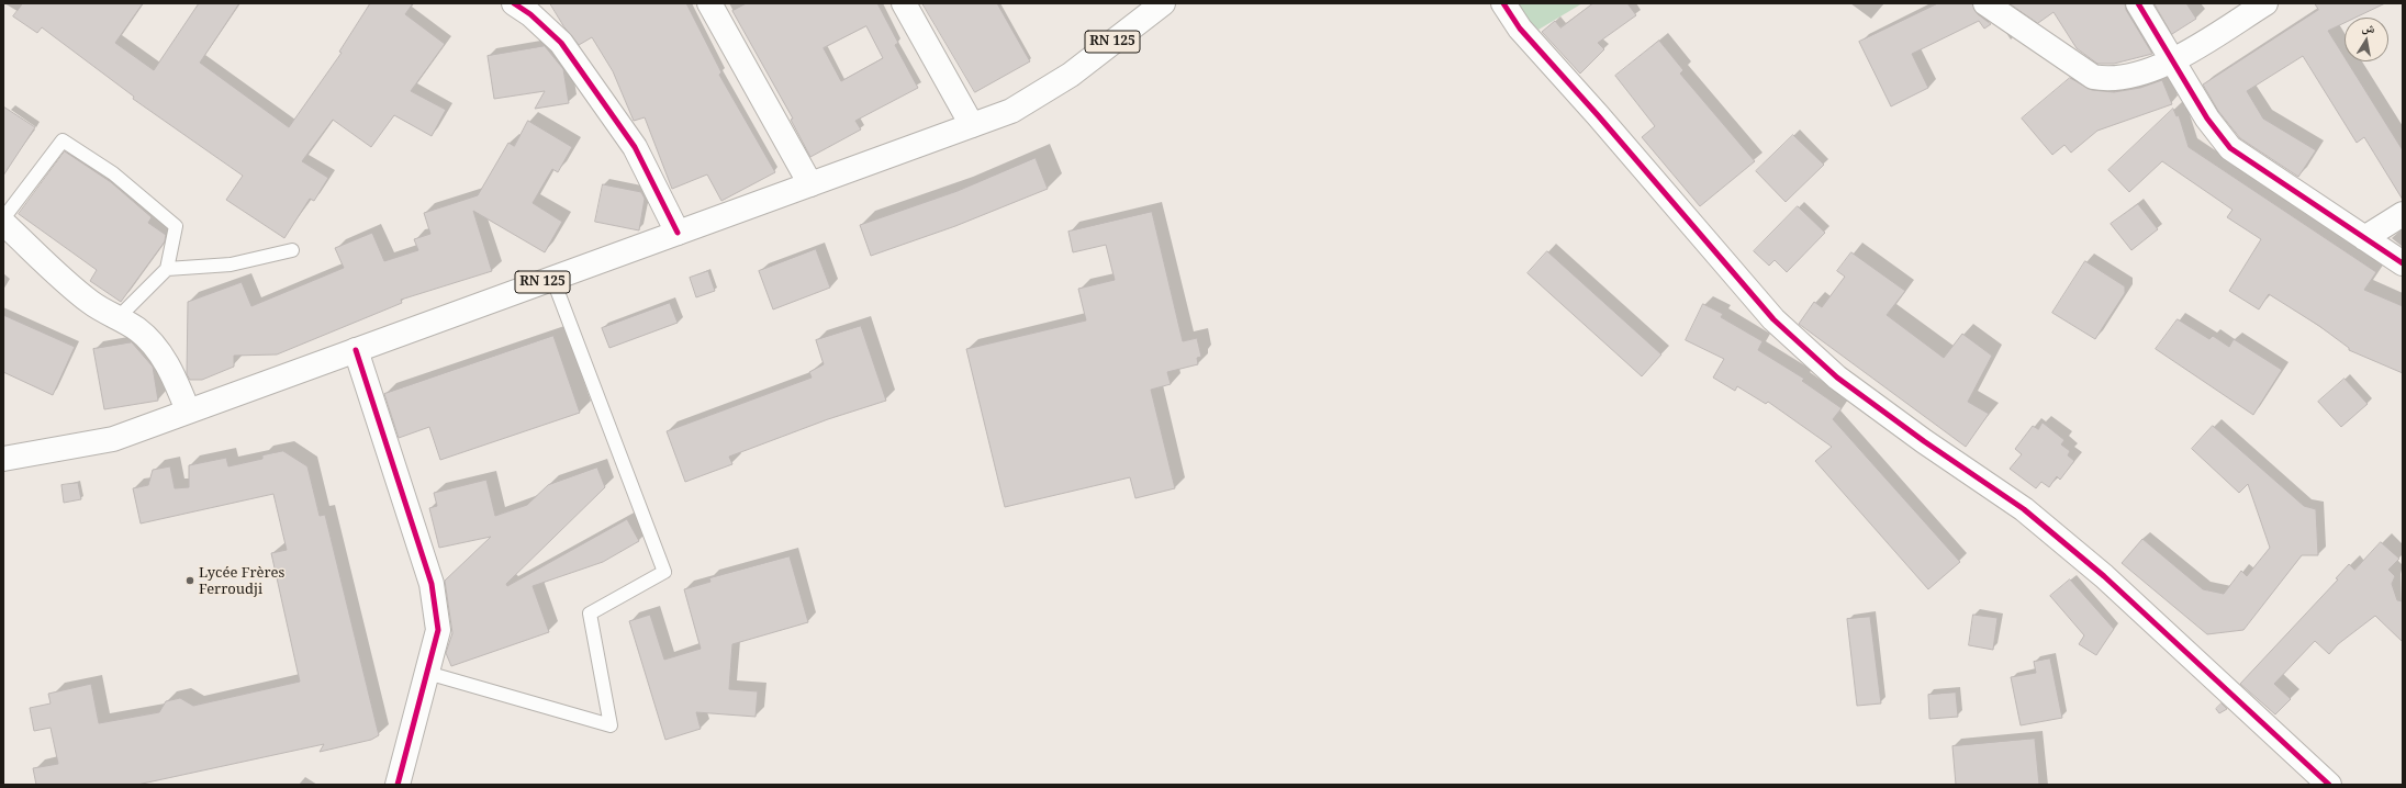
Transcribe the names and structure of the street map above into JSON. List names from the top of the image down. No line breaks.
{"streets":{"street":["RN 125"]},"places":["Lycée Frères Ferroudji"],"north":"top"}
